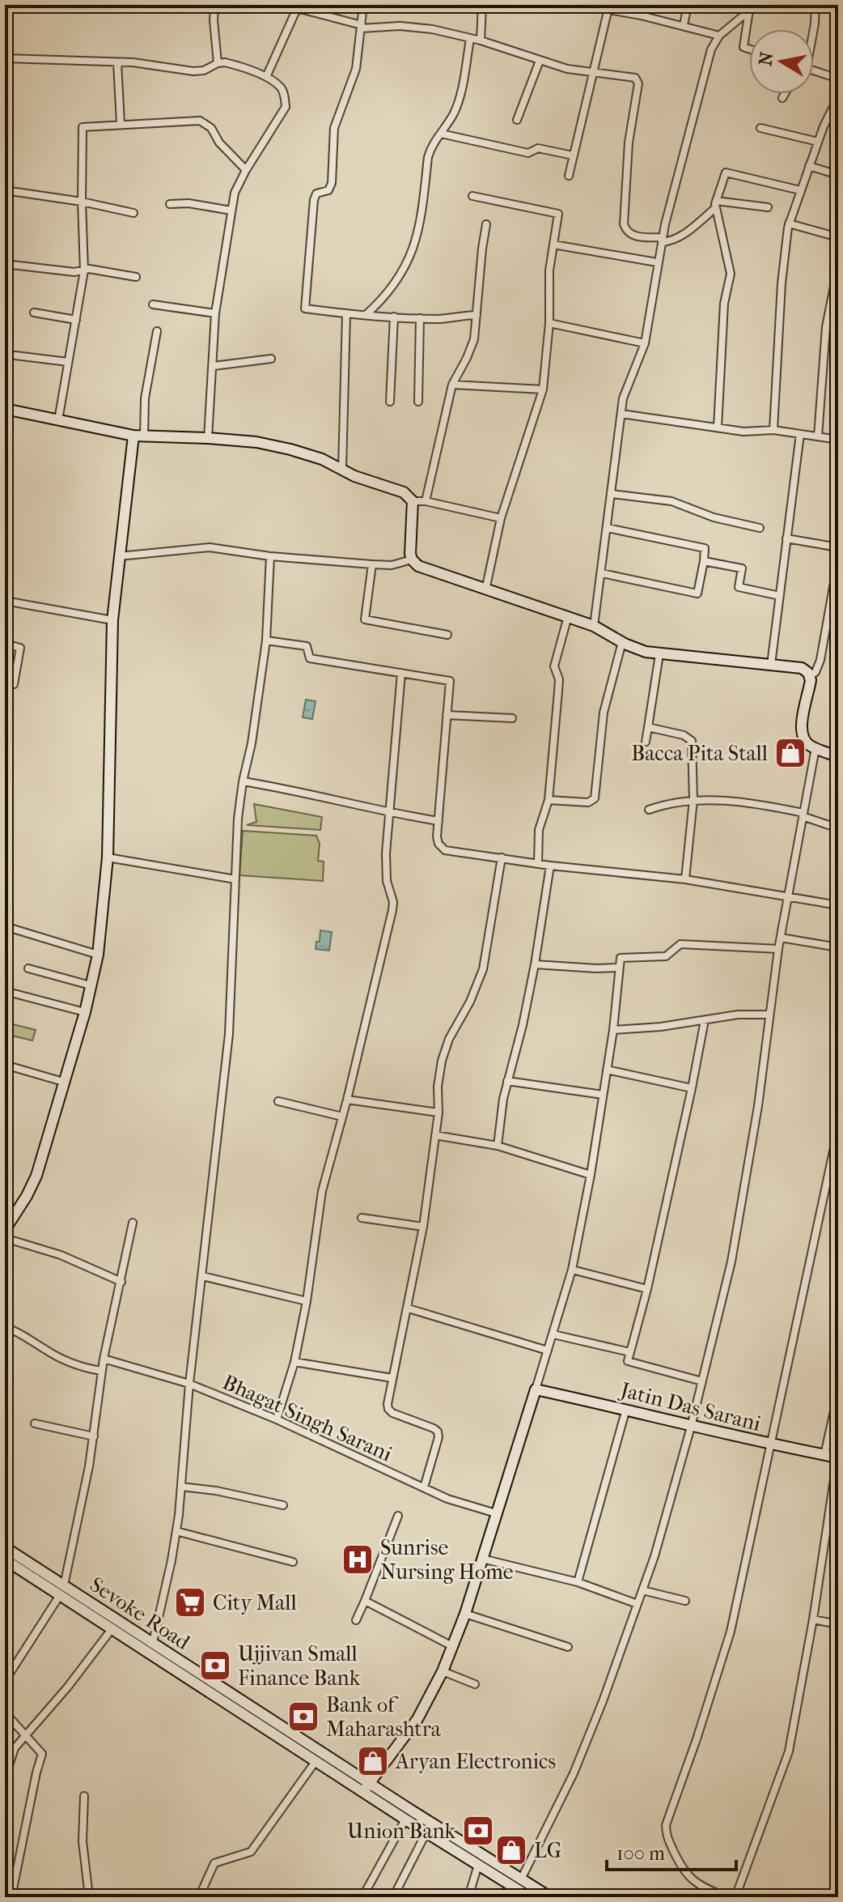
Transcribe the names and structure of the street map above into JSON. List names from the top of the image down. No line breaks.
{"streets":{"street":["Jatin Das Sarani","Bhagat Singh Sarani","Sevoke Road"]},"places":{"shop":["Bacca Pita Stall","Aryan Electronics","LG"],"hospital":["Sunrise Nursing Home"],"supermarket":["City Mall"],"bank":["Ujjivan Small Finance Bank","Bank of Maharashtra","Union Bank"]},"scale_bar":"100 m","north":"left"}
